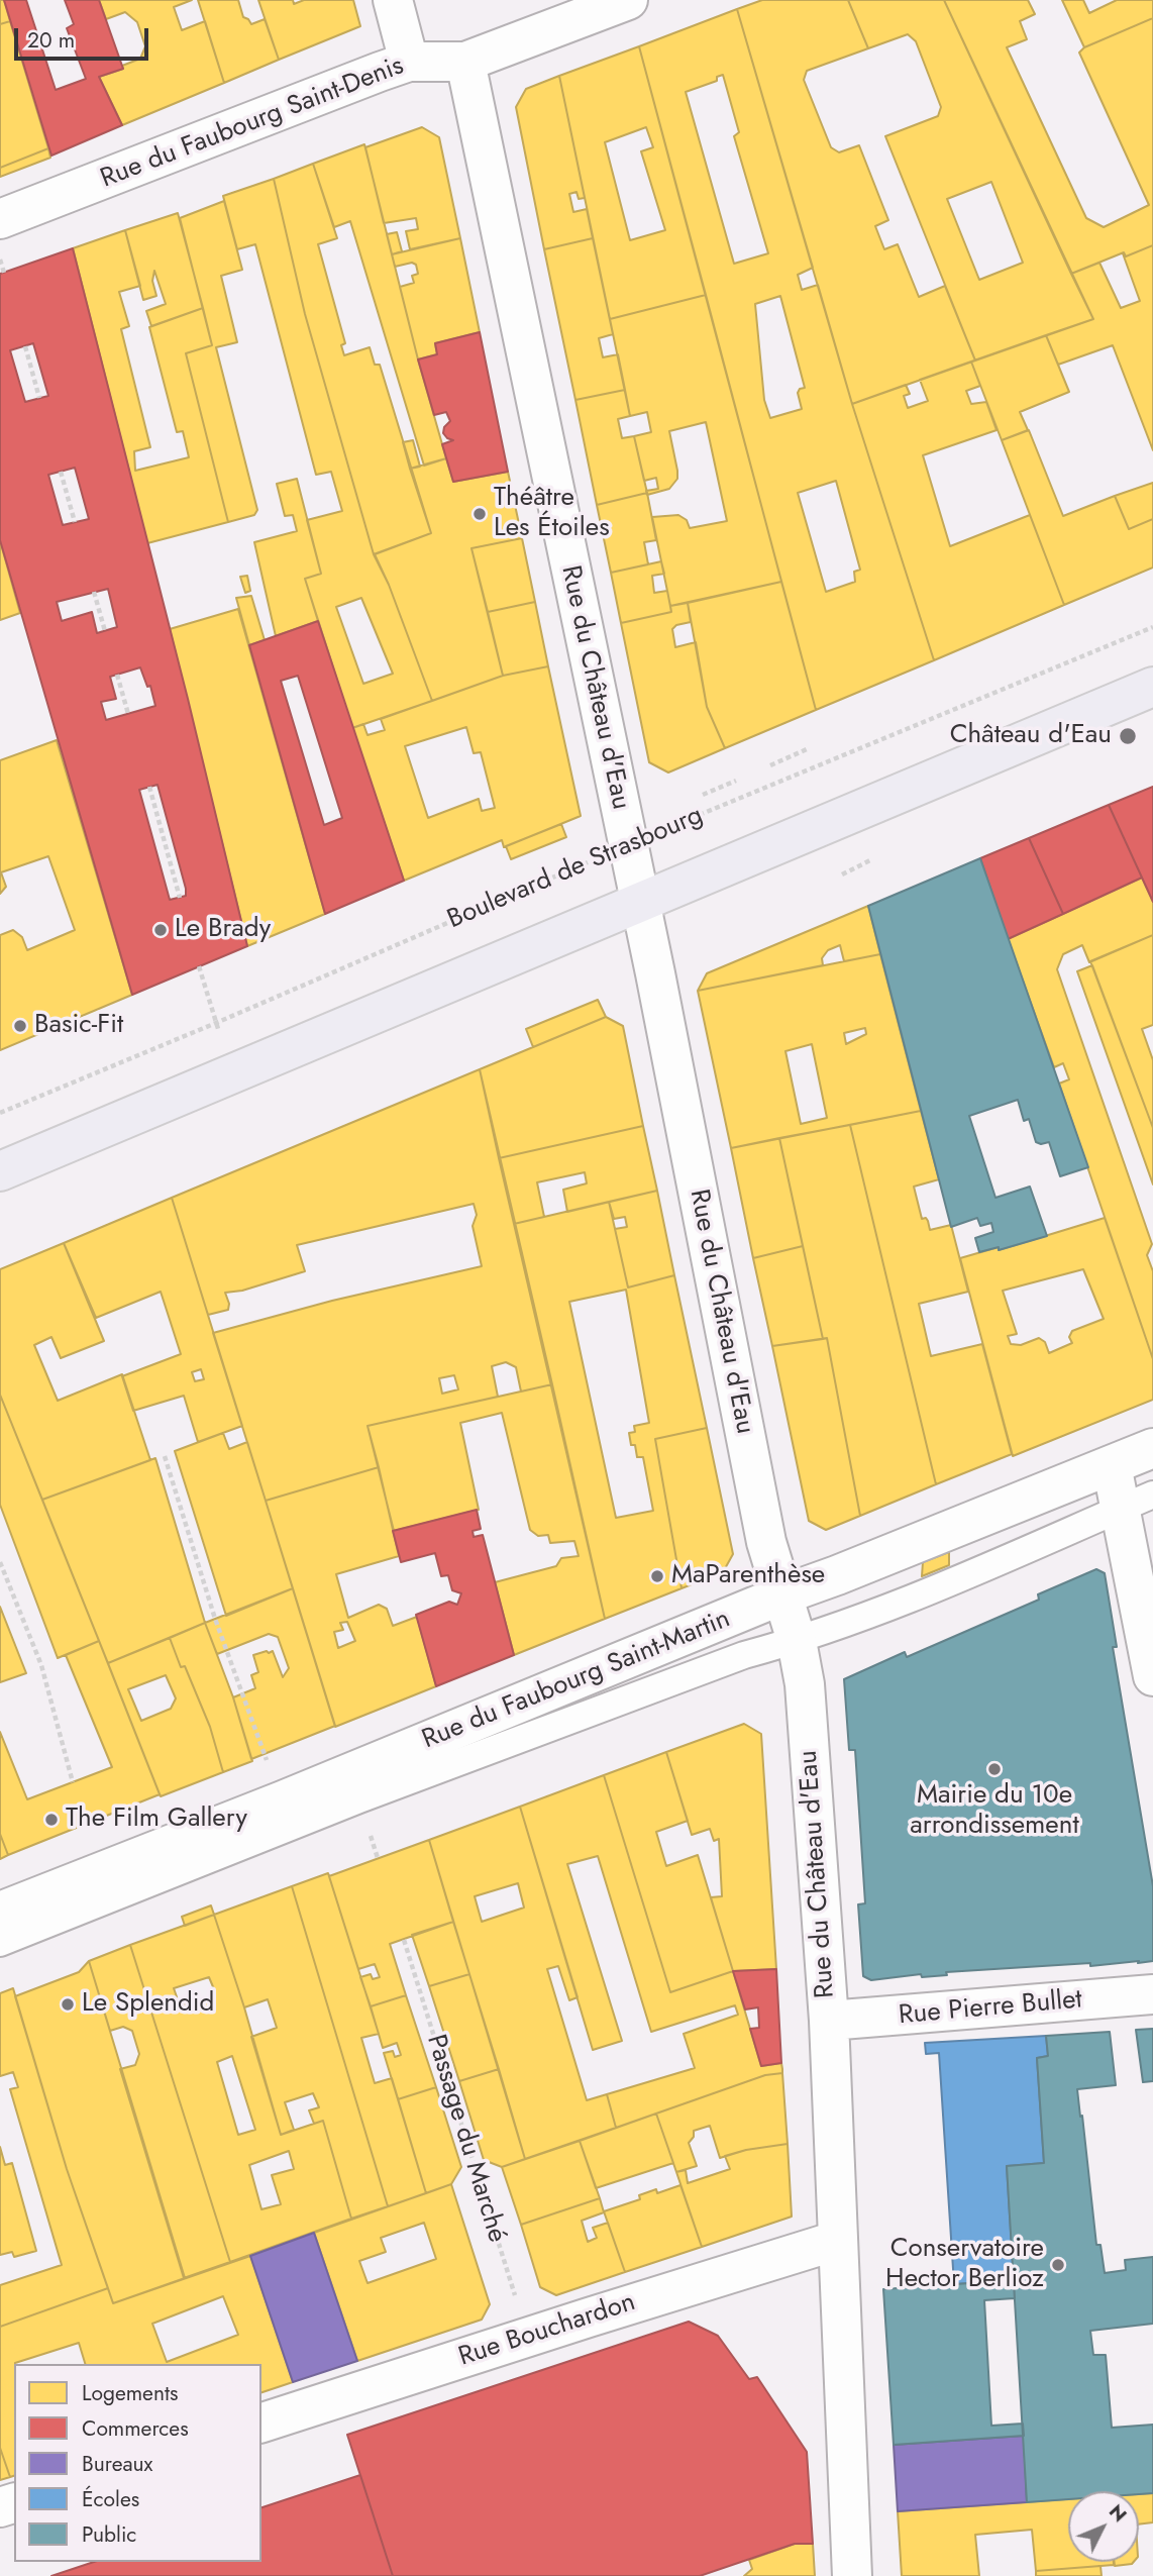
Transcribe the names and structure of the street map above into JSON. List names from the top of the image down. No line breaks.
{"streets":{"street":["Rue du Faubourg Saint-Denis","Rue du Château d'Eau","Rue du Faubourg Saint-Martin","Rue Pierre Bullet","Rue Bouchardon"],"path":["Boulevard de Strasbourg","Passage du Marché"]},"crossings":[["Rue du Faubourg Saint-Denis","Rue du Château d'Eau"],["Rue du Château d'Eau","Boulevard de Strasbourg"],["Rue du Château d'Eau","Rue du Faubourg Saint-Martin"],["Rue du Château d'Eau","Rue Pierre Bullet"],["Rue du Château d'Eau","Rue Bouchardon"],["Passage du Marché","Rue Bouchardon"]],"places":["Théâtre Les Étoiles","Château d'Eau","Le Brady","Basic-Fit","MaParenthèse","Mairie du 10e arrondissement","The Film Gallery","Le Splendid","Conservatoire Hector Berlioz"],"legend":["Logements","Commerces","Bureaux","Écoles","Public"],"scale_bar":"20 m","north":"top right"}
